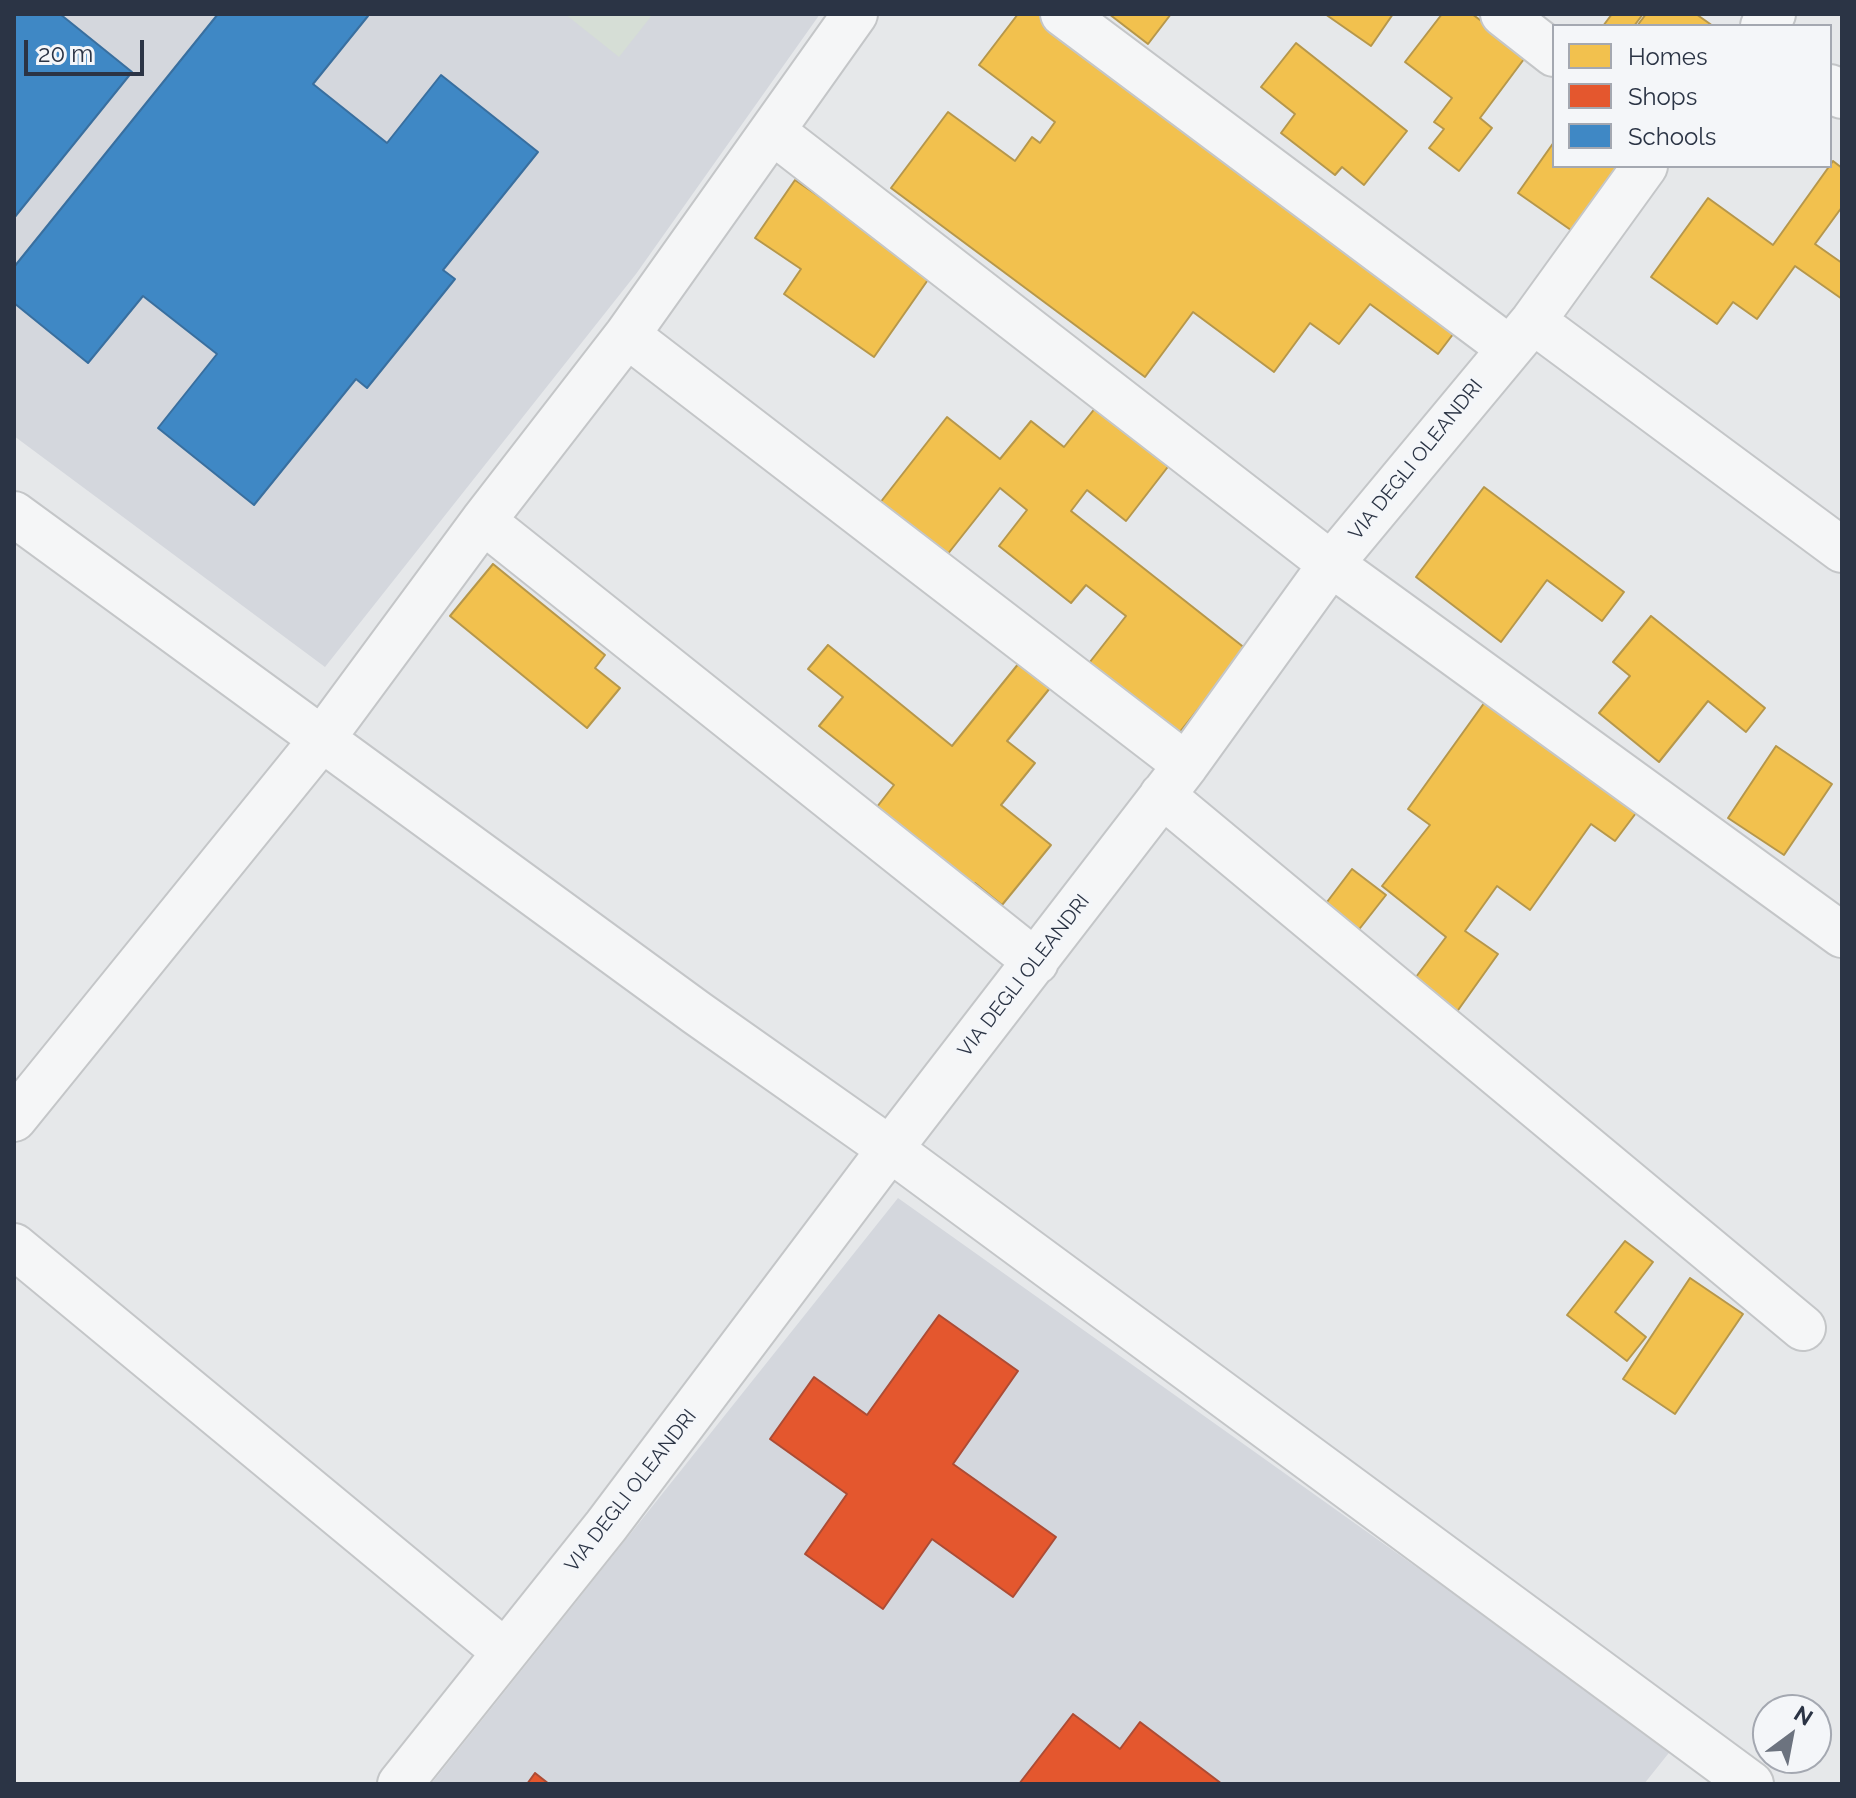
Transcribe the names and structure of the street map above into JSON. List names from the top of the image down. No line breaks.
{"streets":{"street":["VIA DEGLI OLEANDRI"]},"legend":["Homes","Shops","Schools"],"scale_bar":"20 m","north":"top right"}
